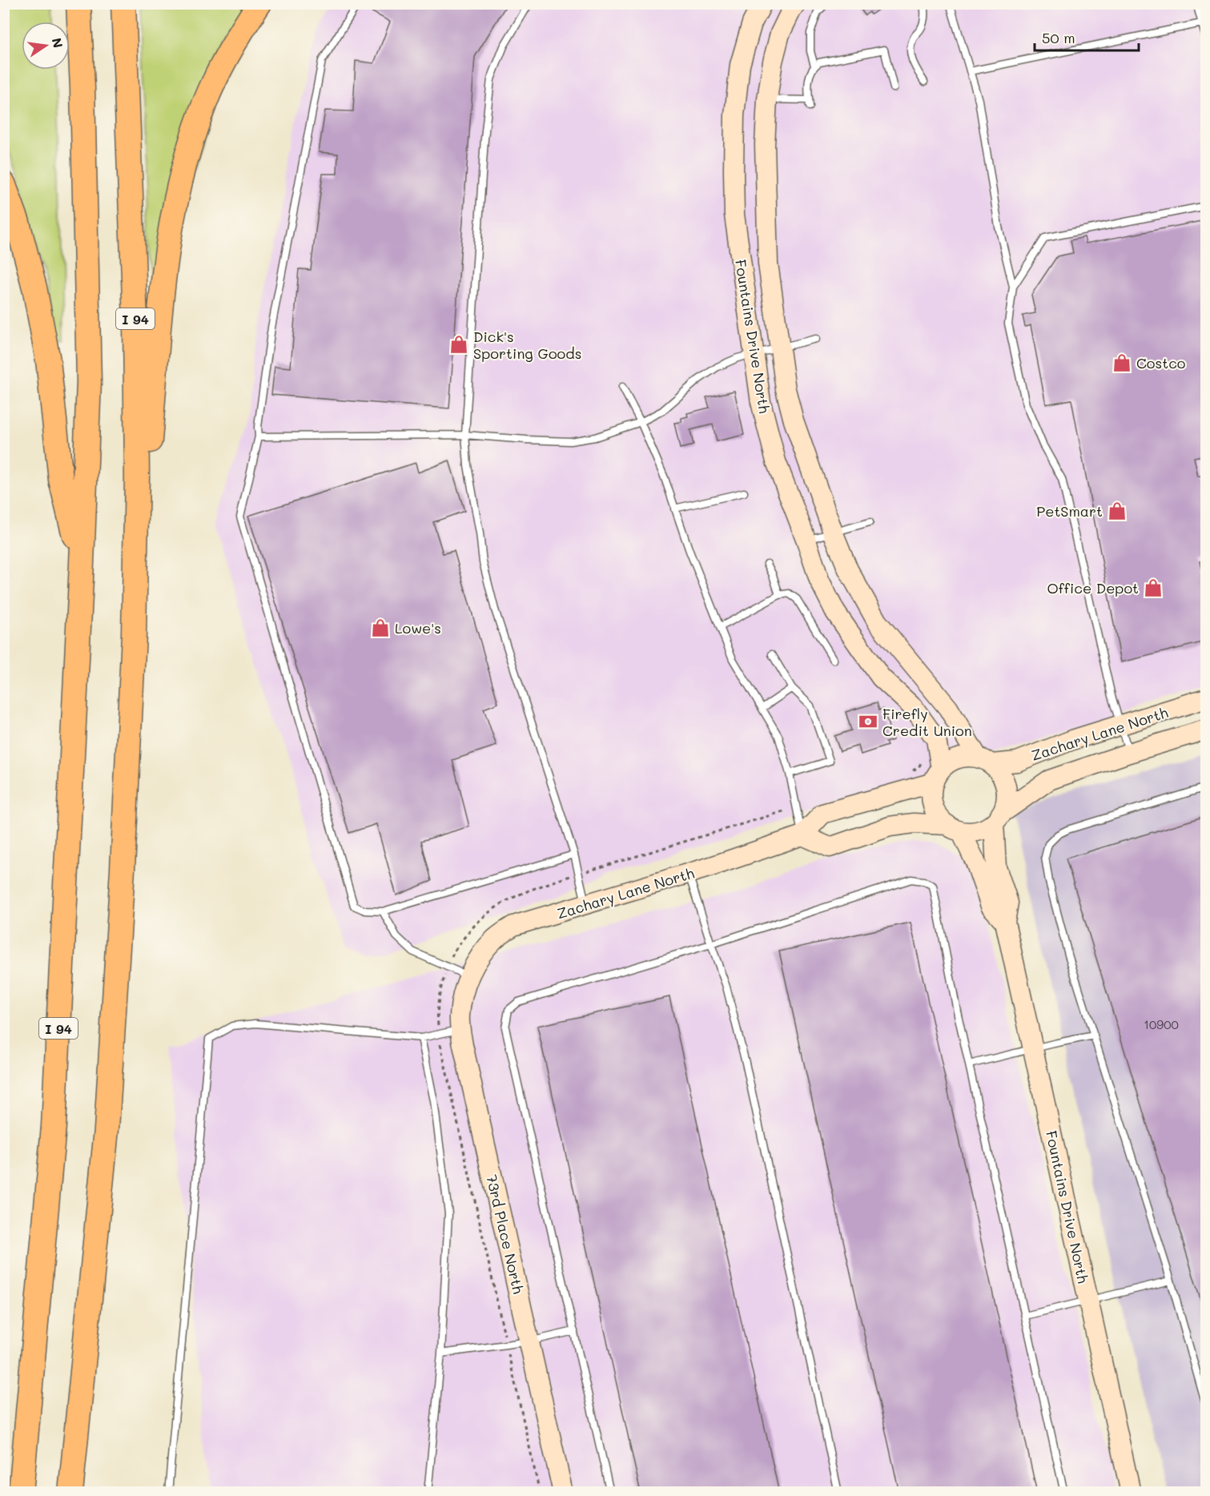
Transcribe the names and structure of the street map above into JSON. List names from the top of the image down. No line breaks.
{"streets":{"highway":["I 94"],"street":["Fountains Drive North","Zachary Lane North","73rd Place North"]},"crossings":[["Fountains Drive North","Zachary Lane North"],["Zachary Lane North","73rd Place North"]],"places":{"shop":["Dick's Sporting Goods","Costco","PetSmart","Office Depot","Lowe's"],"bank":["Firefly Credit Union"]},"house_numbers":["10900"],"scale_bar":"50 m","north":"right"}
